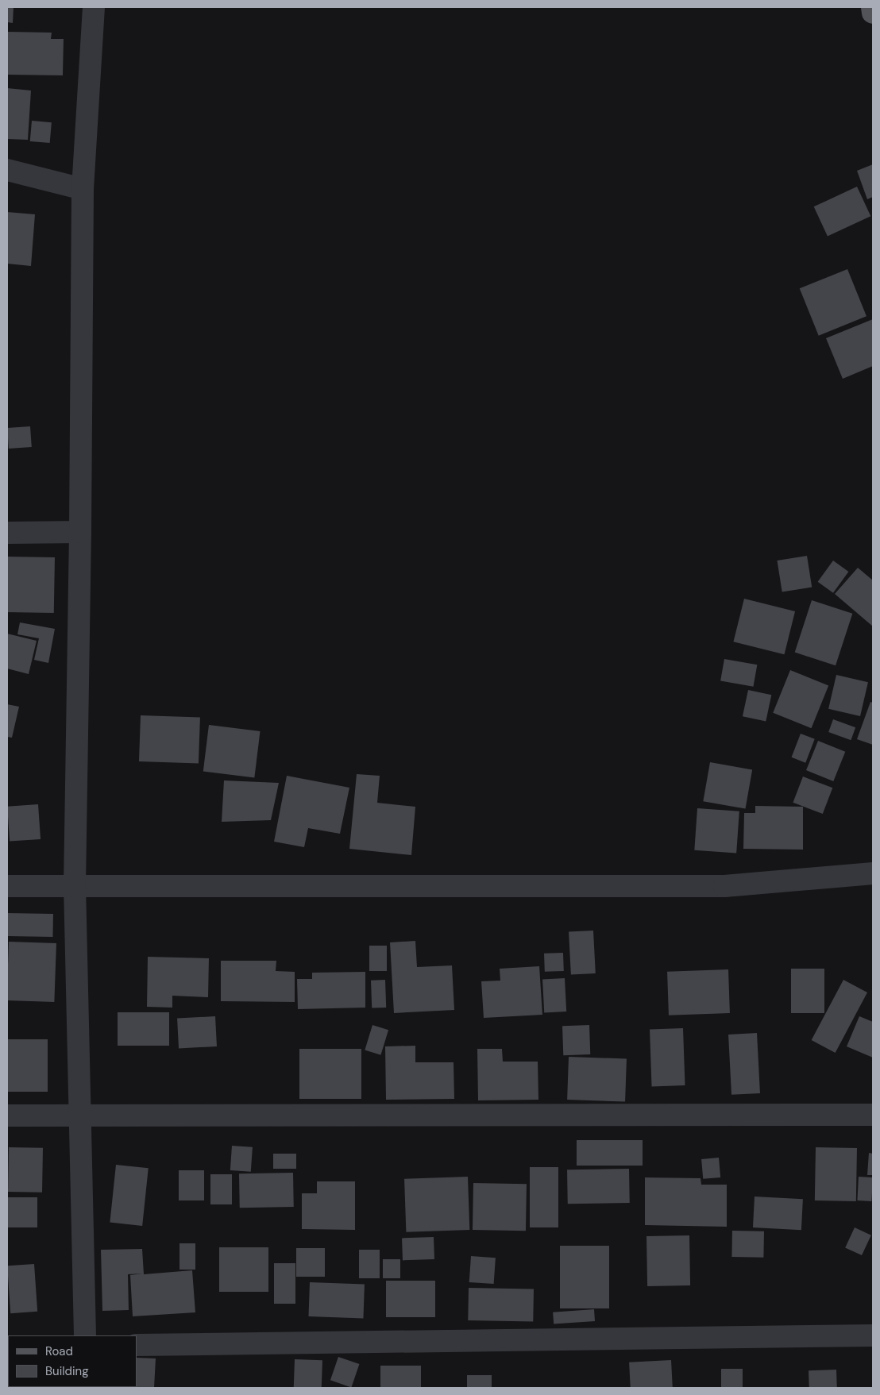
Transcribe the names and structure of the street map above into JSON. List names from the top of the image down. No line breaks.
{"legend":["Road","Building"]}
